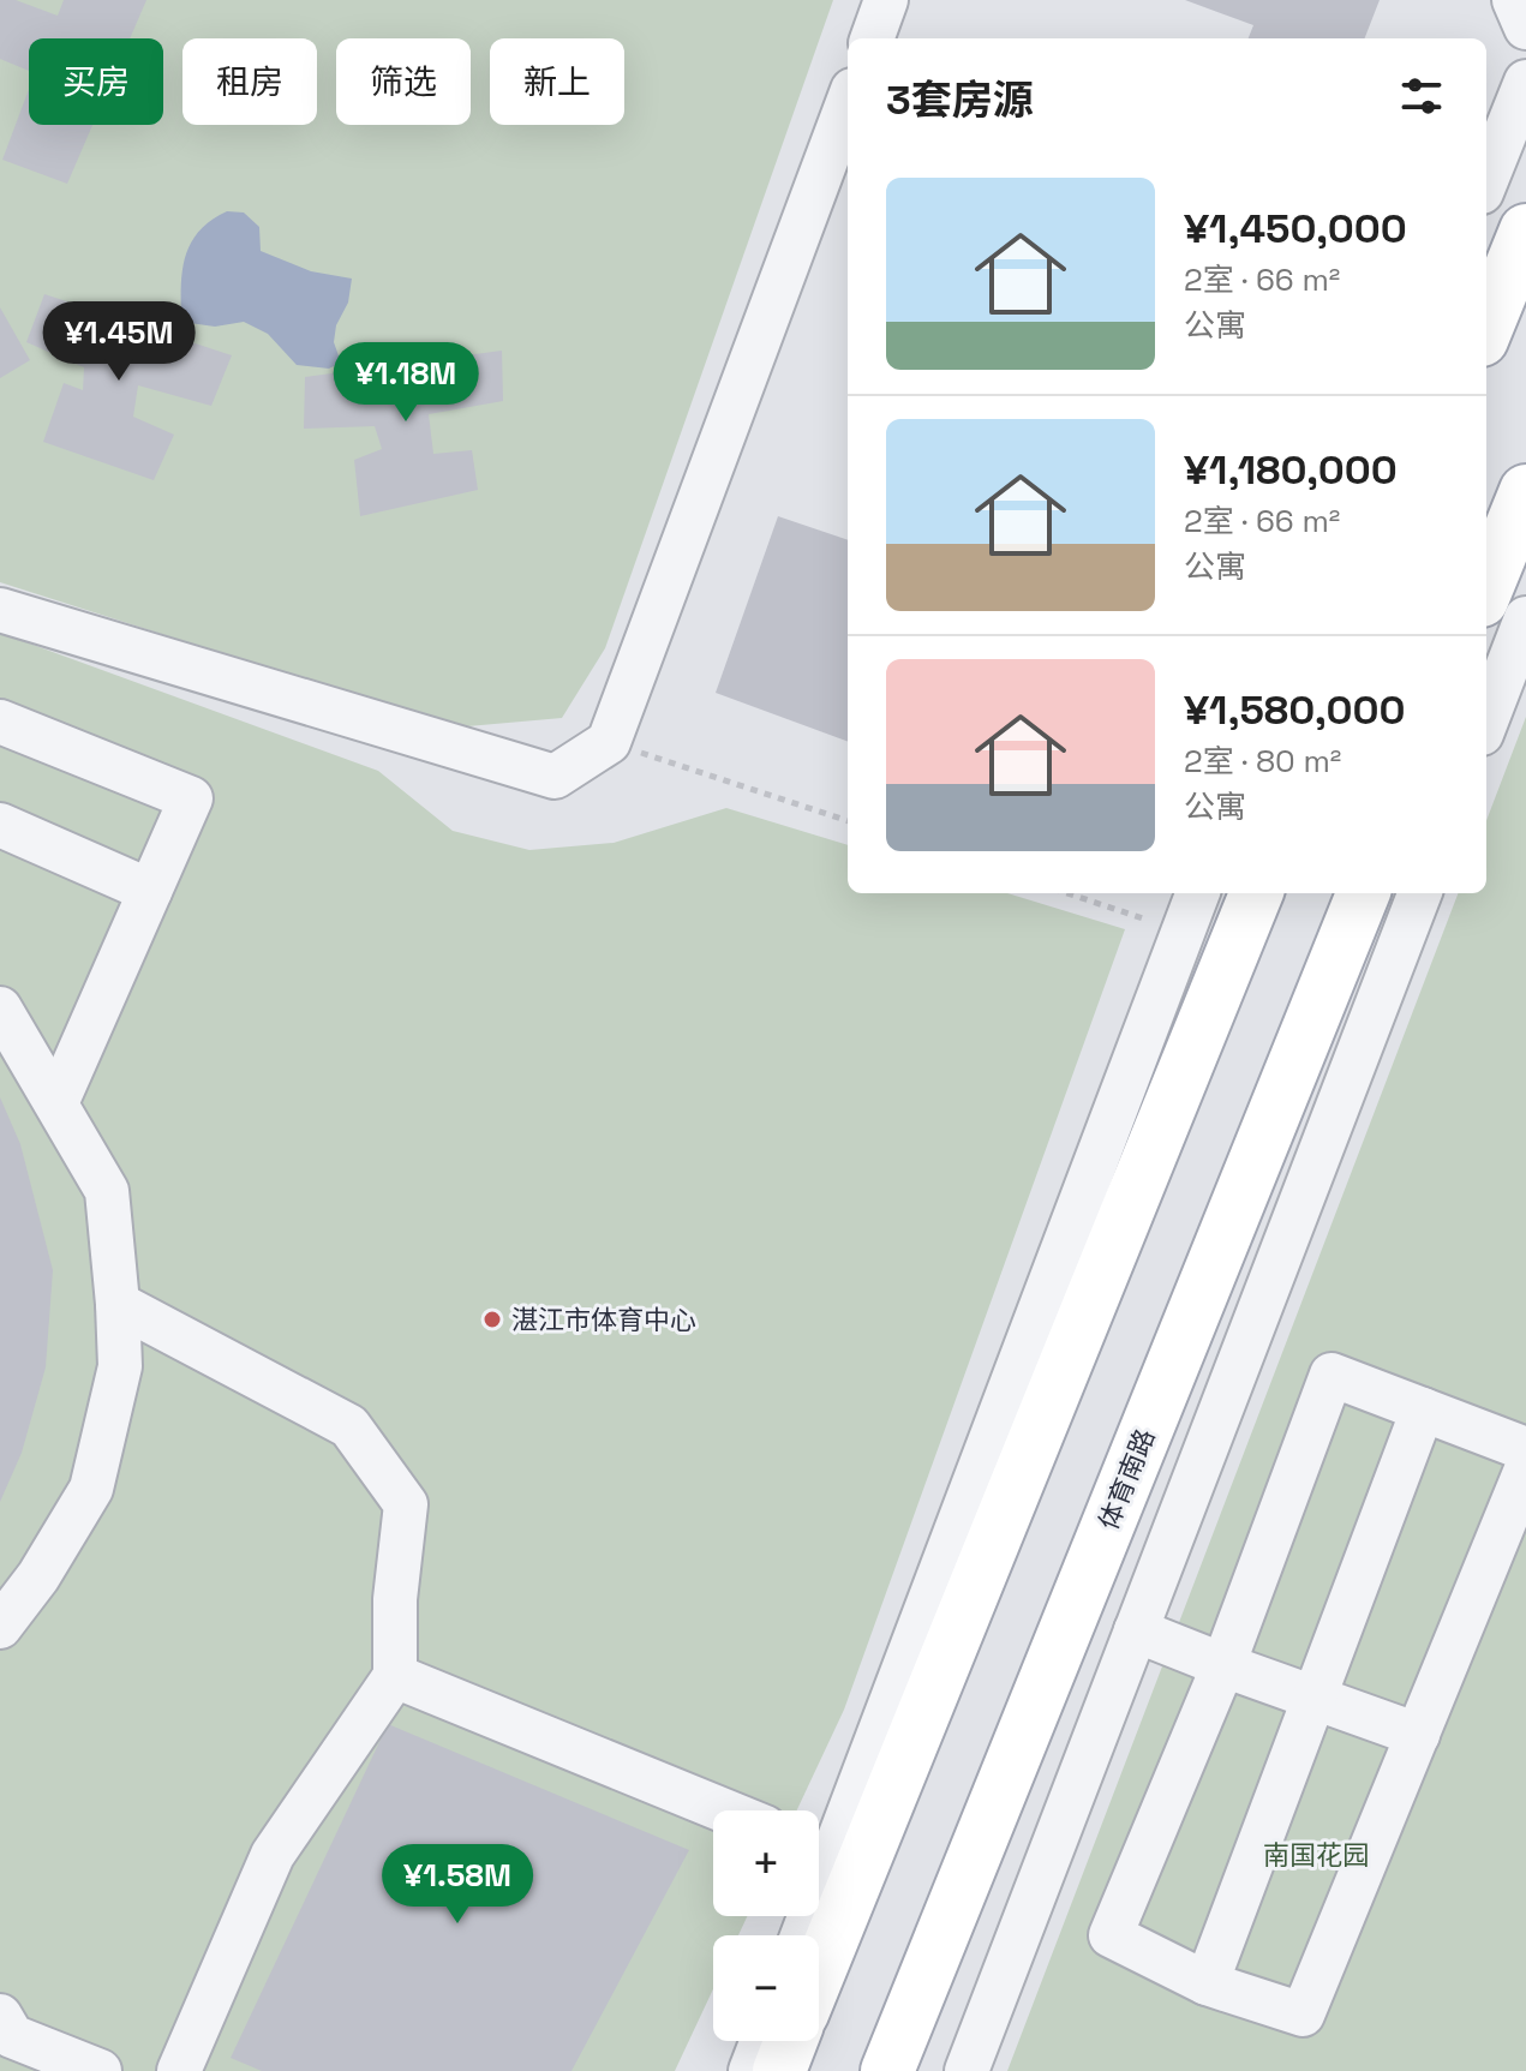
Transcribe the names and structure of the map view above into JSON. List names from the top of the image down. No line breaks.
{"streets":{"main road":["体育南路"]},"parks":["南国花园"],"places":["湛江市体育中心"],"page":{"chip":["买房","租房","筛选","新上"],"heading":"3套房源","list":[{"name":"¥1,450,000","note":"2室 · 66 m² · 公寓"},{"name":"¥1,180,000","note":"2室 · 66 m² · 公寓"},{"name":"¥1,580,000","note":"2室 · 80 m² · 公寓"}],"price":["¥1.45M","¥1.18M","¥1.58M"],"map_buttons":["+","−"]}}
